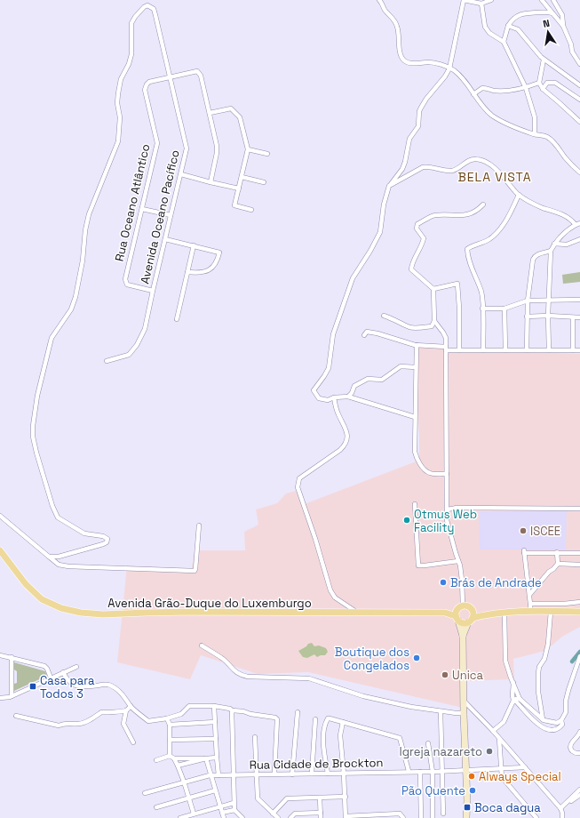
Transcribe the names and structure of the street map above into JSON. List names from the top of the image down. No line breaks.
{"streets":{"main road":["Avenida Grão-Duque do Luxemburgo"],"street":["Rua Oceano Atlântico","Avenida Oceano Pacífico","Rua Cidade de Brockton"]},"crossings":[["Rua Oceano Atlântico","Avenida Oceano Pacífico"]],"districts":["BELA VISTA"],"places":{"other":["Otmus Web Facility","ISCEE","Brás de Andrade","Boutique dos Congelados","Unica","Igreja nazareto","Always Special","Pão Quente"],"transit":["Casa para Todos 3","Boca dagua"]},"north":"top"}
